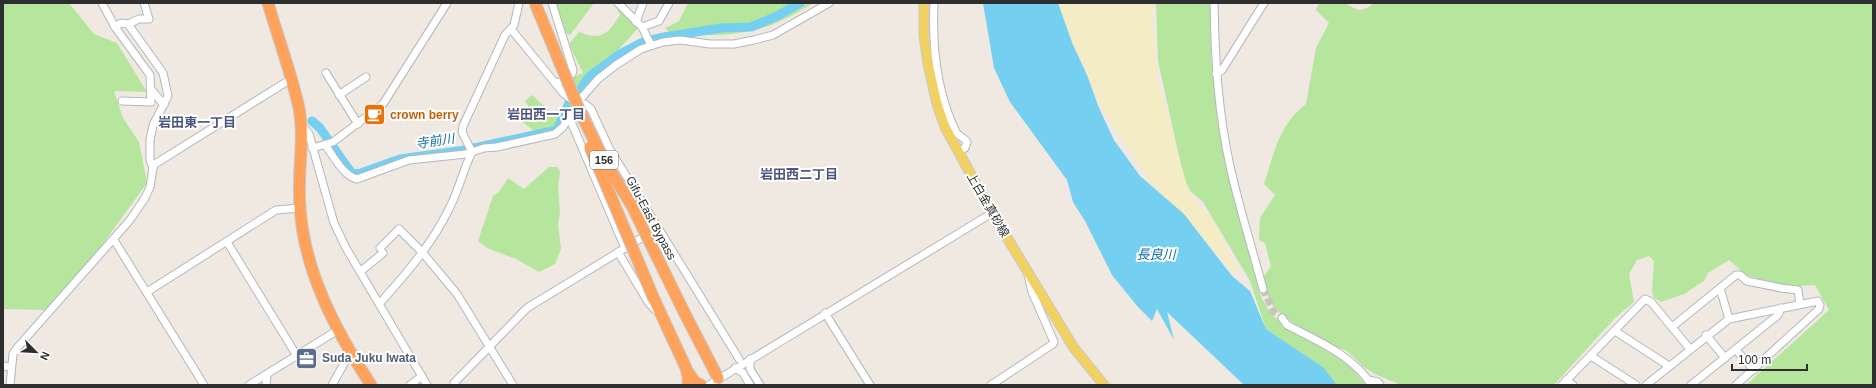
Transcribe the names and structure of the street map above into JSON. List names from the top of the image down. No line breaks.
{"streets":{"highway":["156","Gifu-East Bypass"],"main road":["上白金真砂線"]},"districts":["岩田西一丁目","岩田東一丁目","岩田西二丁目"],"water":["寺前川","長良川"],"places":{"cafe":["crown berry"],"office":["Suda Juku Iwata"]},"scale_bar":"100 m","north":"bottom right"}
